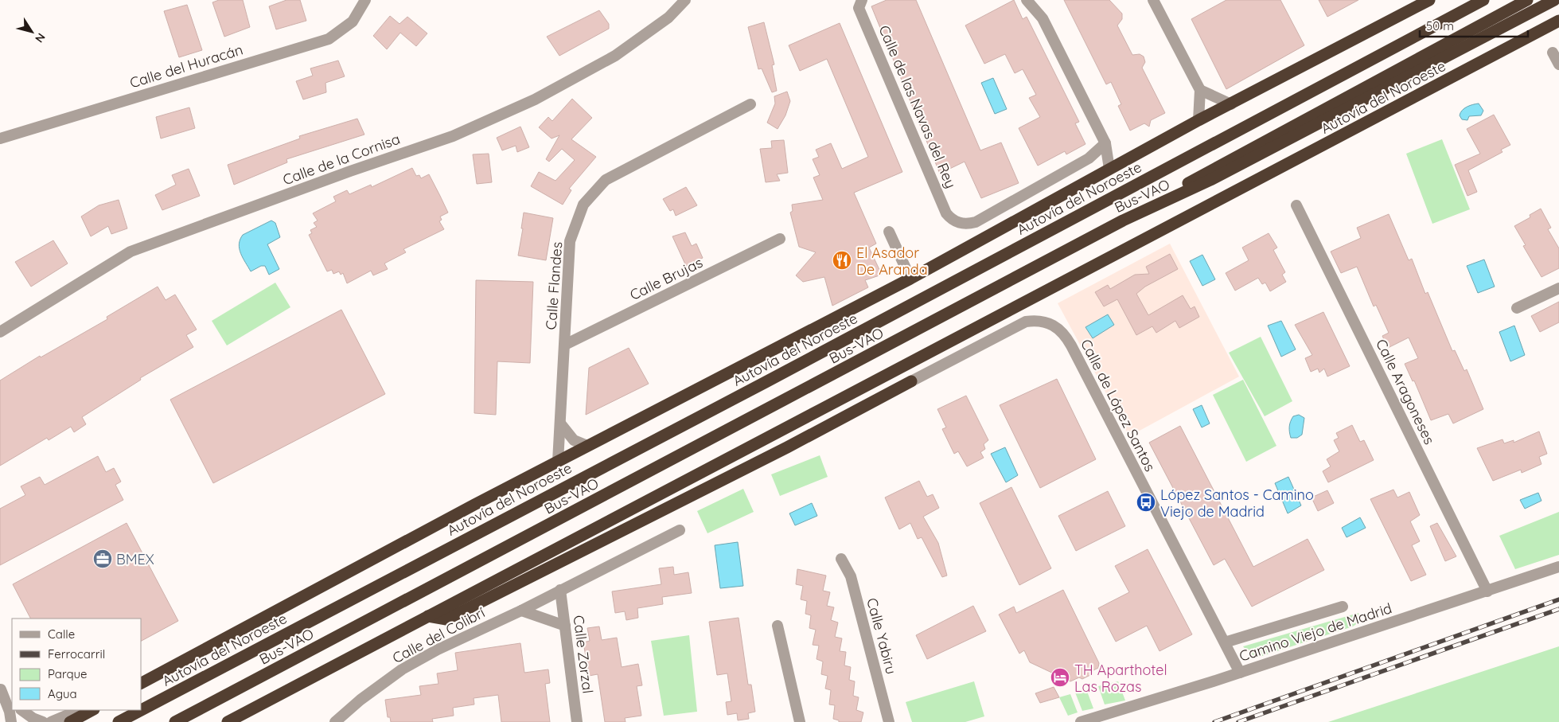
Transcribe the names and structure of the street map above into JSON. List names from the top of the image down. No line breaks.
{"streets":{"highway":["Autovía del Noroeste","Bus-VAO"],"street":["Calle del Huracán","Calle de las Navas del Rey","Calle de la Cornisa","Calle Brujas","Calle Flandes","Calle Aragoneses","Calle de López Santos","Camino Viejo de Madrid","Calle del Colibrí","Calle Yabiru","Calle Zorzal"]},"crossings":[["Calle Brujas","Calle Flandes"],["Calle Aragoneses","Camino Viejo de Madrid"],["Calle de López Santos","Camino Viejo de Madrid"],["Calle del Colibrí","Calle Zorzal"]],"places":{"restaurant":["El Asador De Aranda"],"bus stop":["López Santos - Camino Viejo de Madrid"],"office":["BMEX"],"hotel":["TH Aparthotel Las Rozas"]},"legend":["Calle","Ferrocarril","Parque","Agua"],"scale_bar":"50 m","north":"bottom right"}
